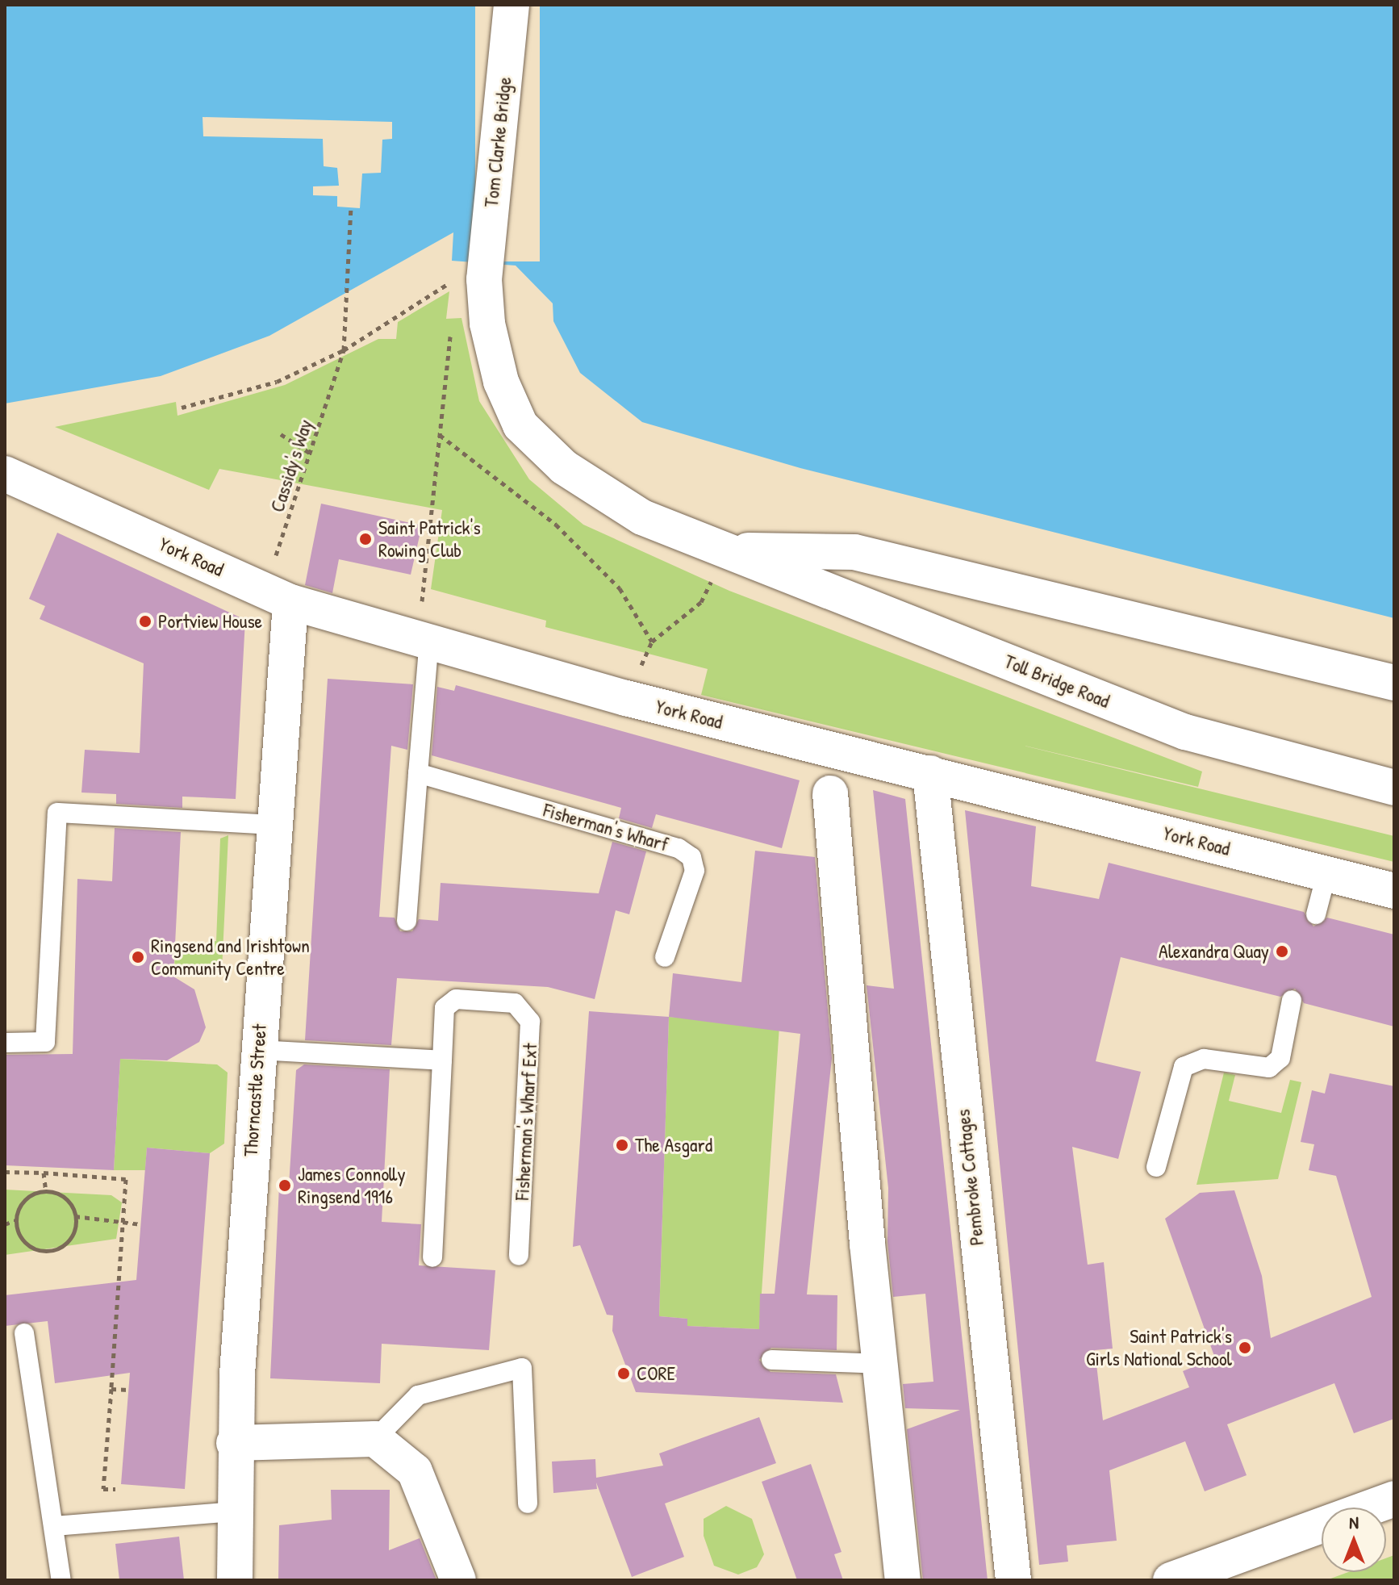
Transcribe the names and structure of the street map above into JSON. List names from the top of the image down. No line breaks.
{"streets":{"street":["Tom Clarke Bridge","York Road","Toll Bridge Road","Thorncastle Street","Pembroke Cottages"],"lane":["Fisherman's Wharf","Fisherman's Wharf Ext"],"path":["Cassidy's Way"]},"crossings":[["Tom Clarke Bridge","Toll Bridge Road"],["Cassidy's Way","York Road"],["Cassidy's Way","Thorncastle Street"],["York Road","Thorncastle Street"],["York Road","Pembroke Cottages"]],"places":["Saint Patrick's Rowing Club","Portview House","Alexandra Quay","Ringsend and Irishtown Community Centre","The Asgard","James Connolly Ringsend 1916","Saint Patrick's Girls National School","CORE"],"north":"top"}
